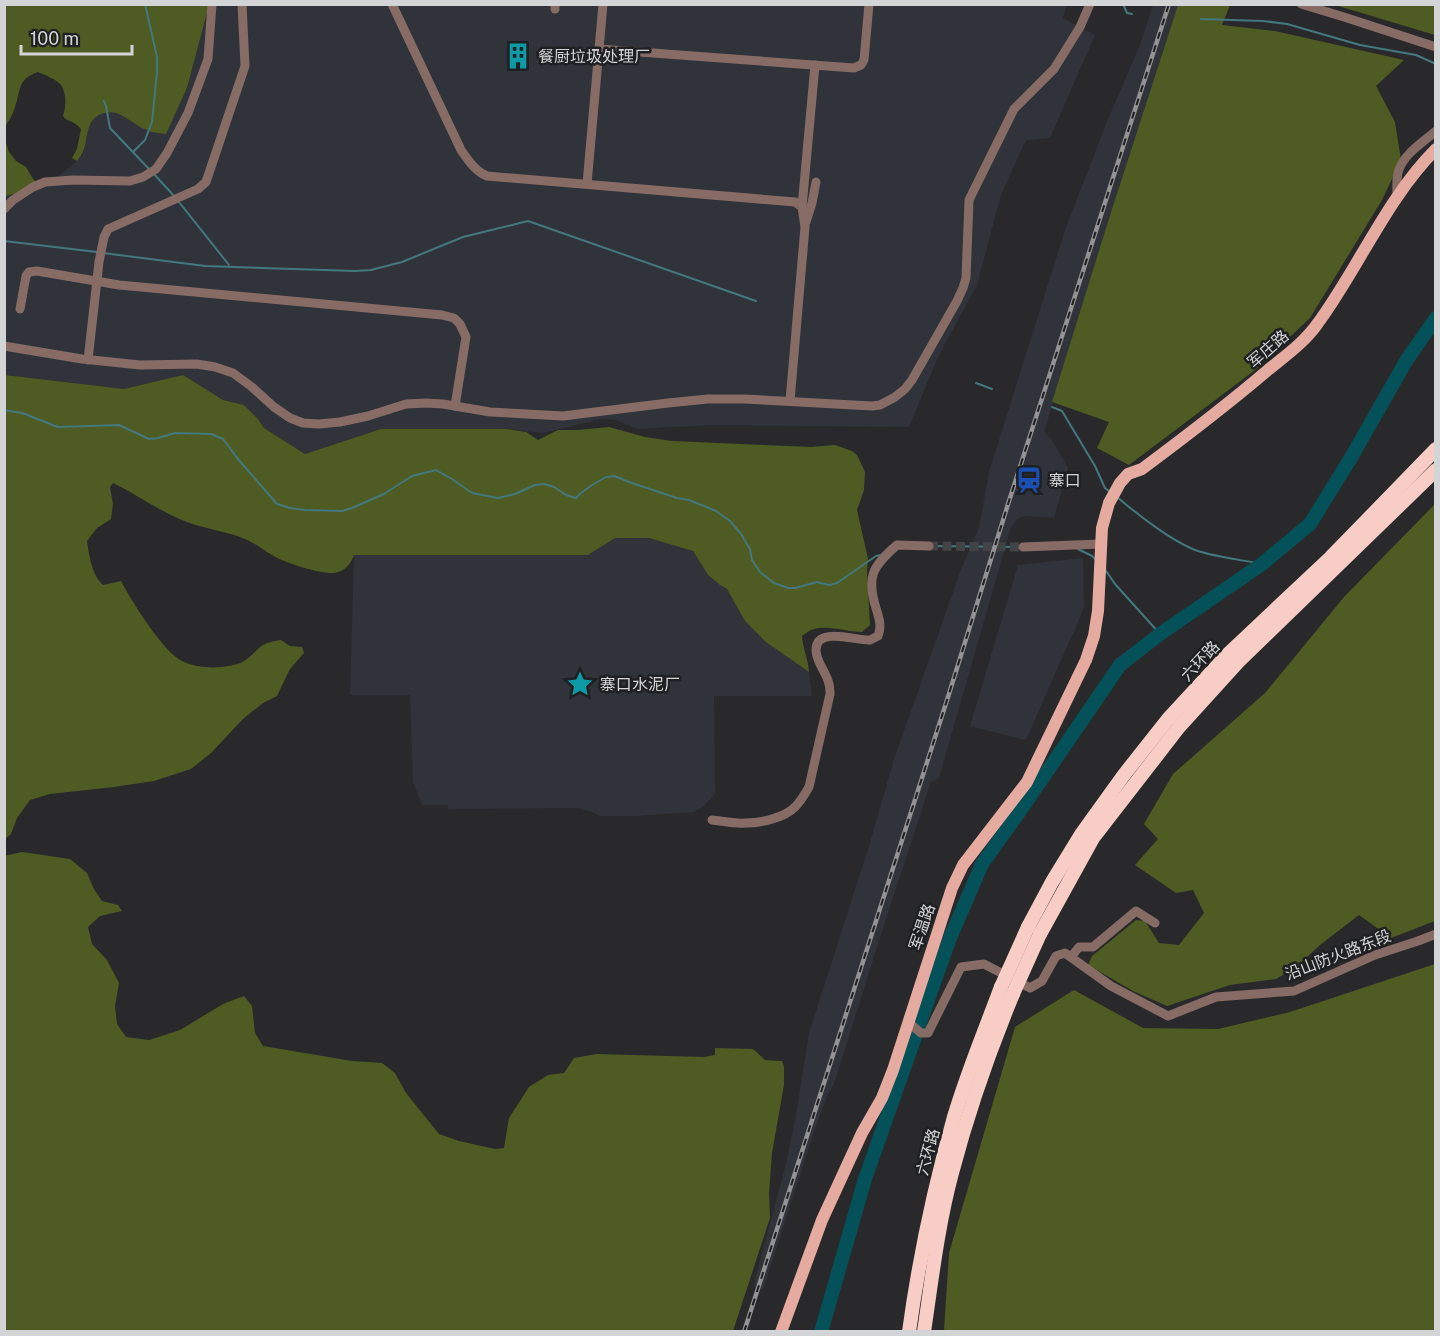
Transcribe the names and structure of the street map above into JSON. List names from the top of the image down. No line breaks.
{"streets":{"highway":["六环路"],"main road":["军庄路","军温路"],"street":["沿山防火路东段"]},"crossings":[["军庄路","军温路"]],"places":{"building":["餐厨垃圾处理厂"],"station":["寨口"],"place":["寨口水泥厂"]},"scale_bar":"100 m"}
